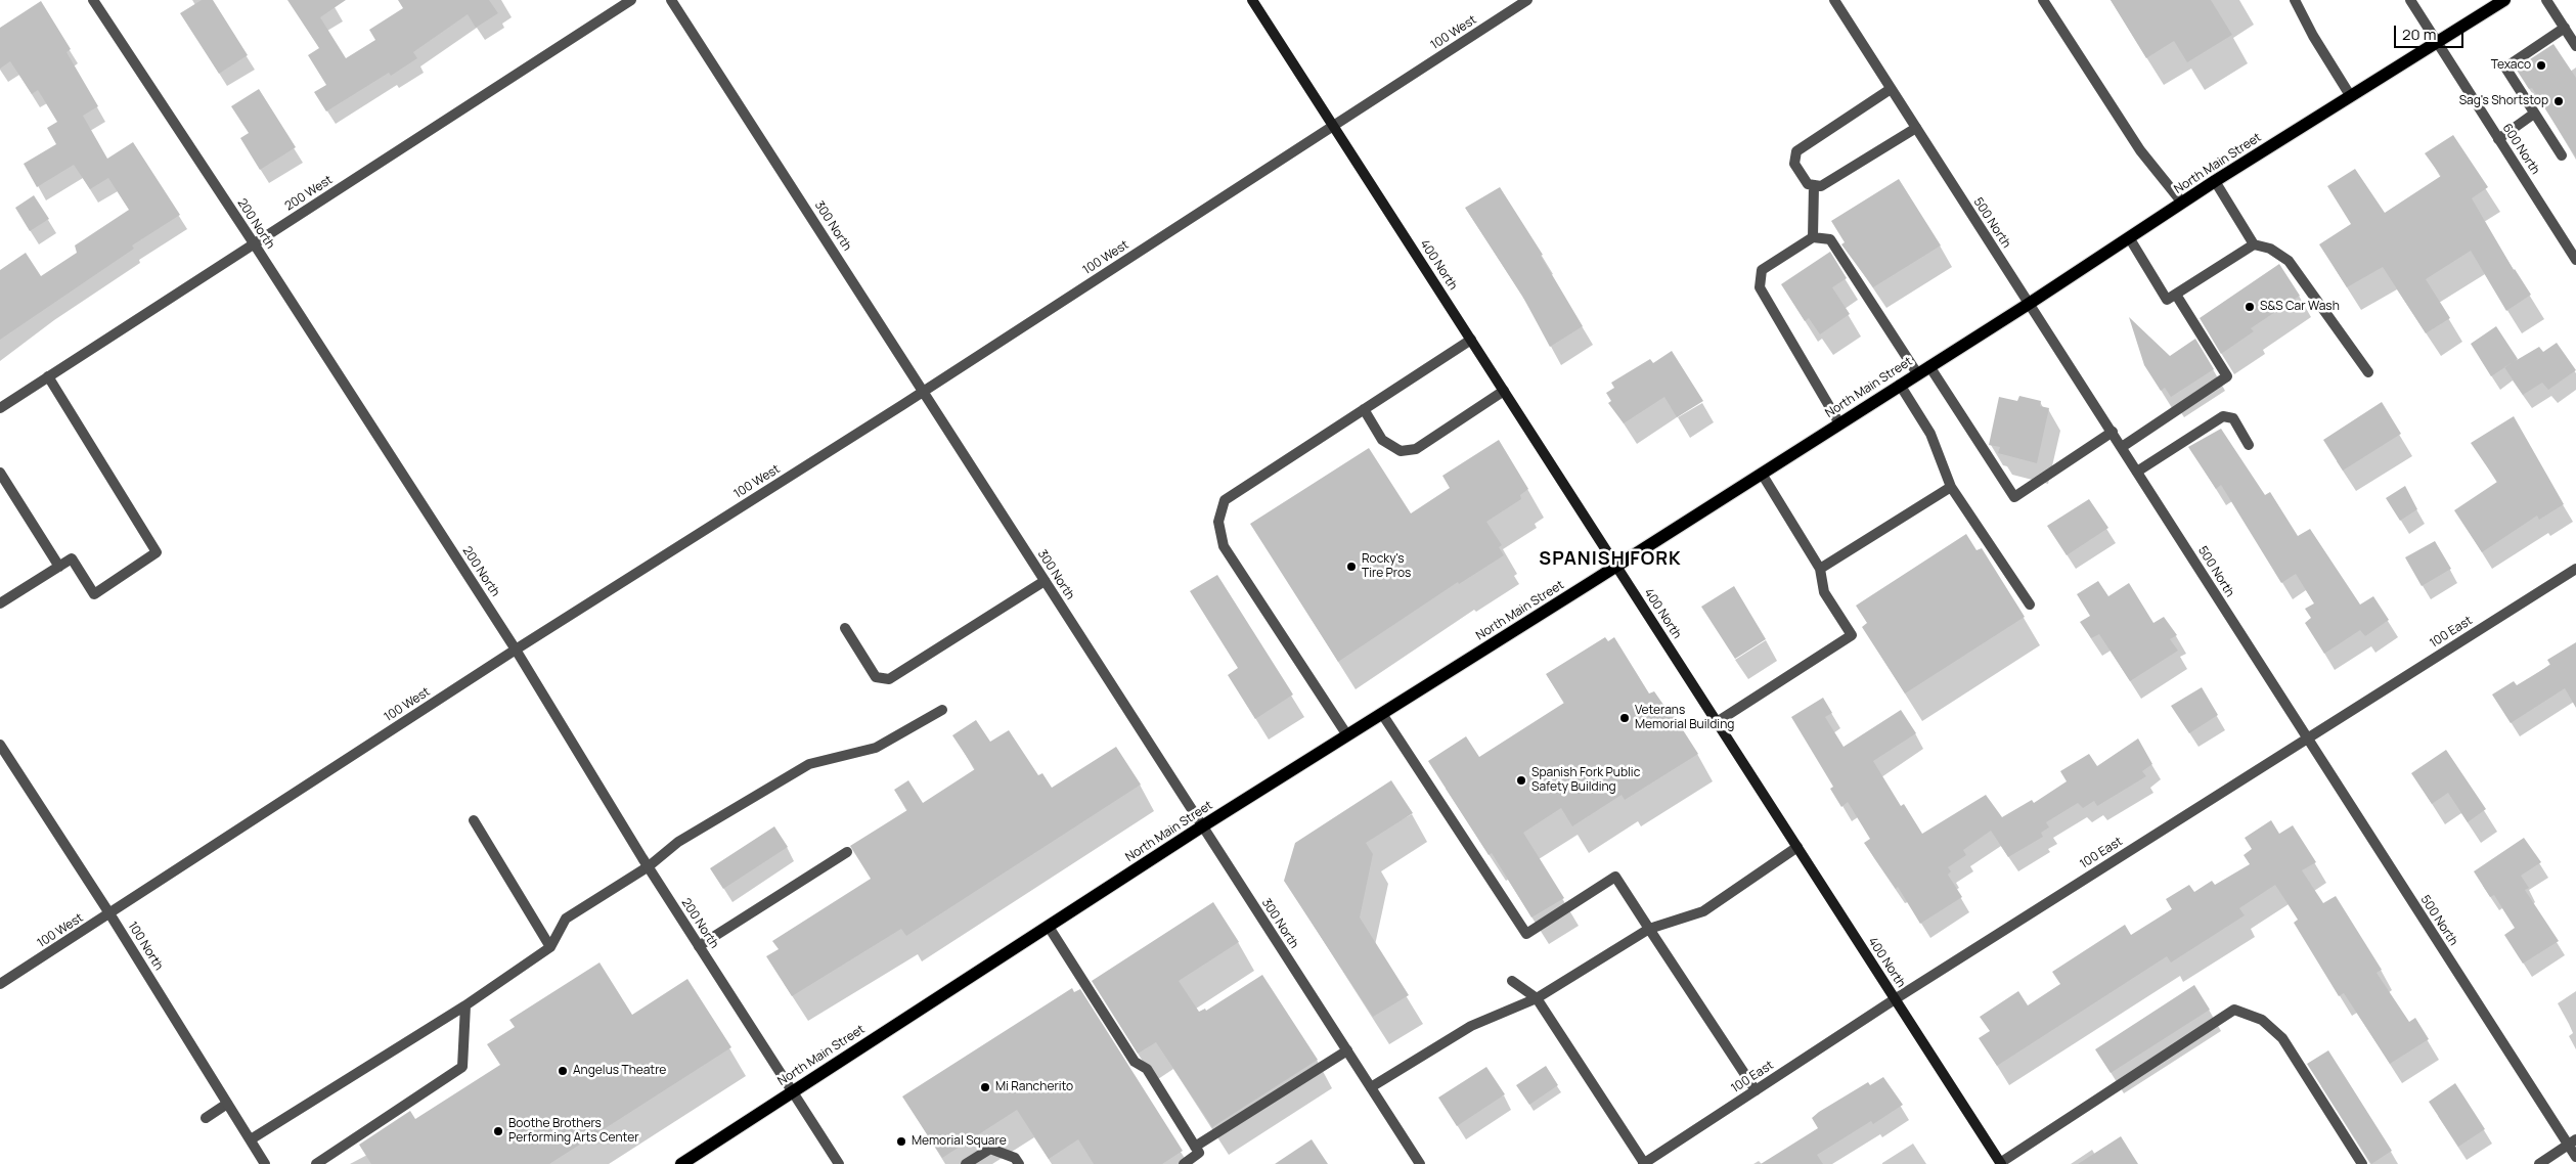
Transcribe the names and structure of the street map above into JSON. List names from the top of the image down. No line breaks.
{"streets":{"main road":["North Main Street","400 North"],"street":["100 West","600 North","200 West","500 North","200 North","300 North","100 East","100 North"]},"crossings":[["100 West","200 North"],["100 West","300 North"],["100 West","400 North"],["100 West","100 North"],["600 North","North Main Street"],["North Main Street","500 North"],["North Main Street","200 North"],["North Main Street","300 North"],["North Main Street","400 North"],["200 West","200 North"],["500 North","100 East"],["400 North","100 East"]],"districts":["SPANISH FORK"],"places":["Texaco","Sag's Shortstop","S&S Car Wash","Rocky's Tire Pros","Veterans Memorial Building","Spanish Fork Public Safety Building","Angelus Theatre","Mi Rancherito","Boothe Brothers Performing Arts Center","Memorial Square"],"scale_bar":"20 m"}
